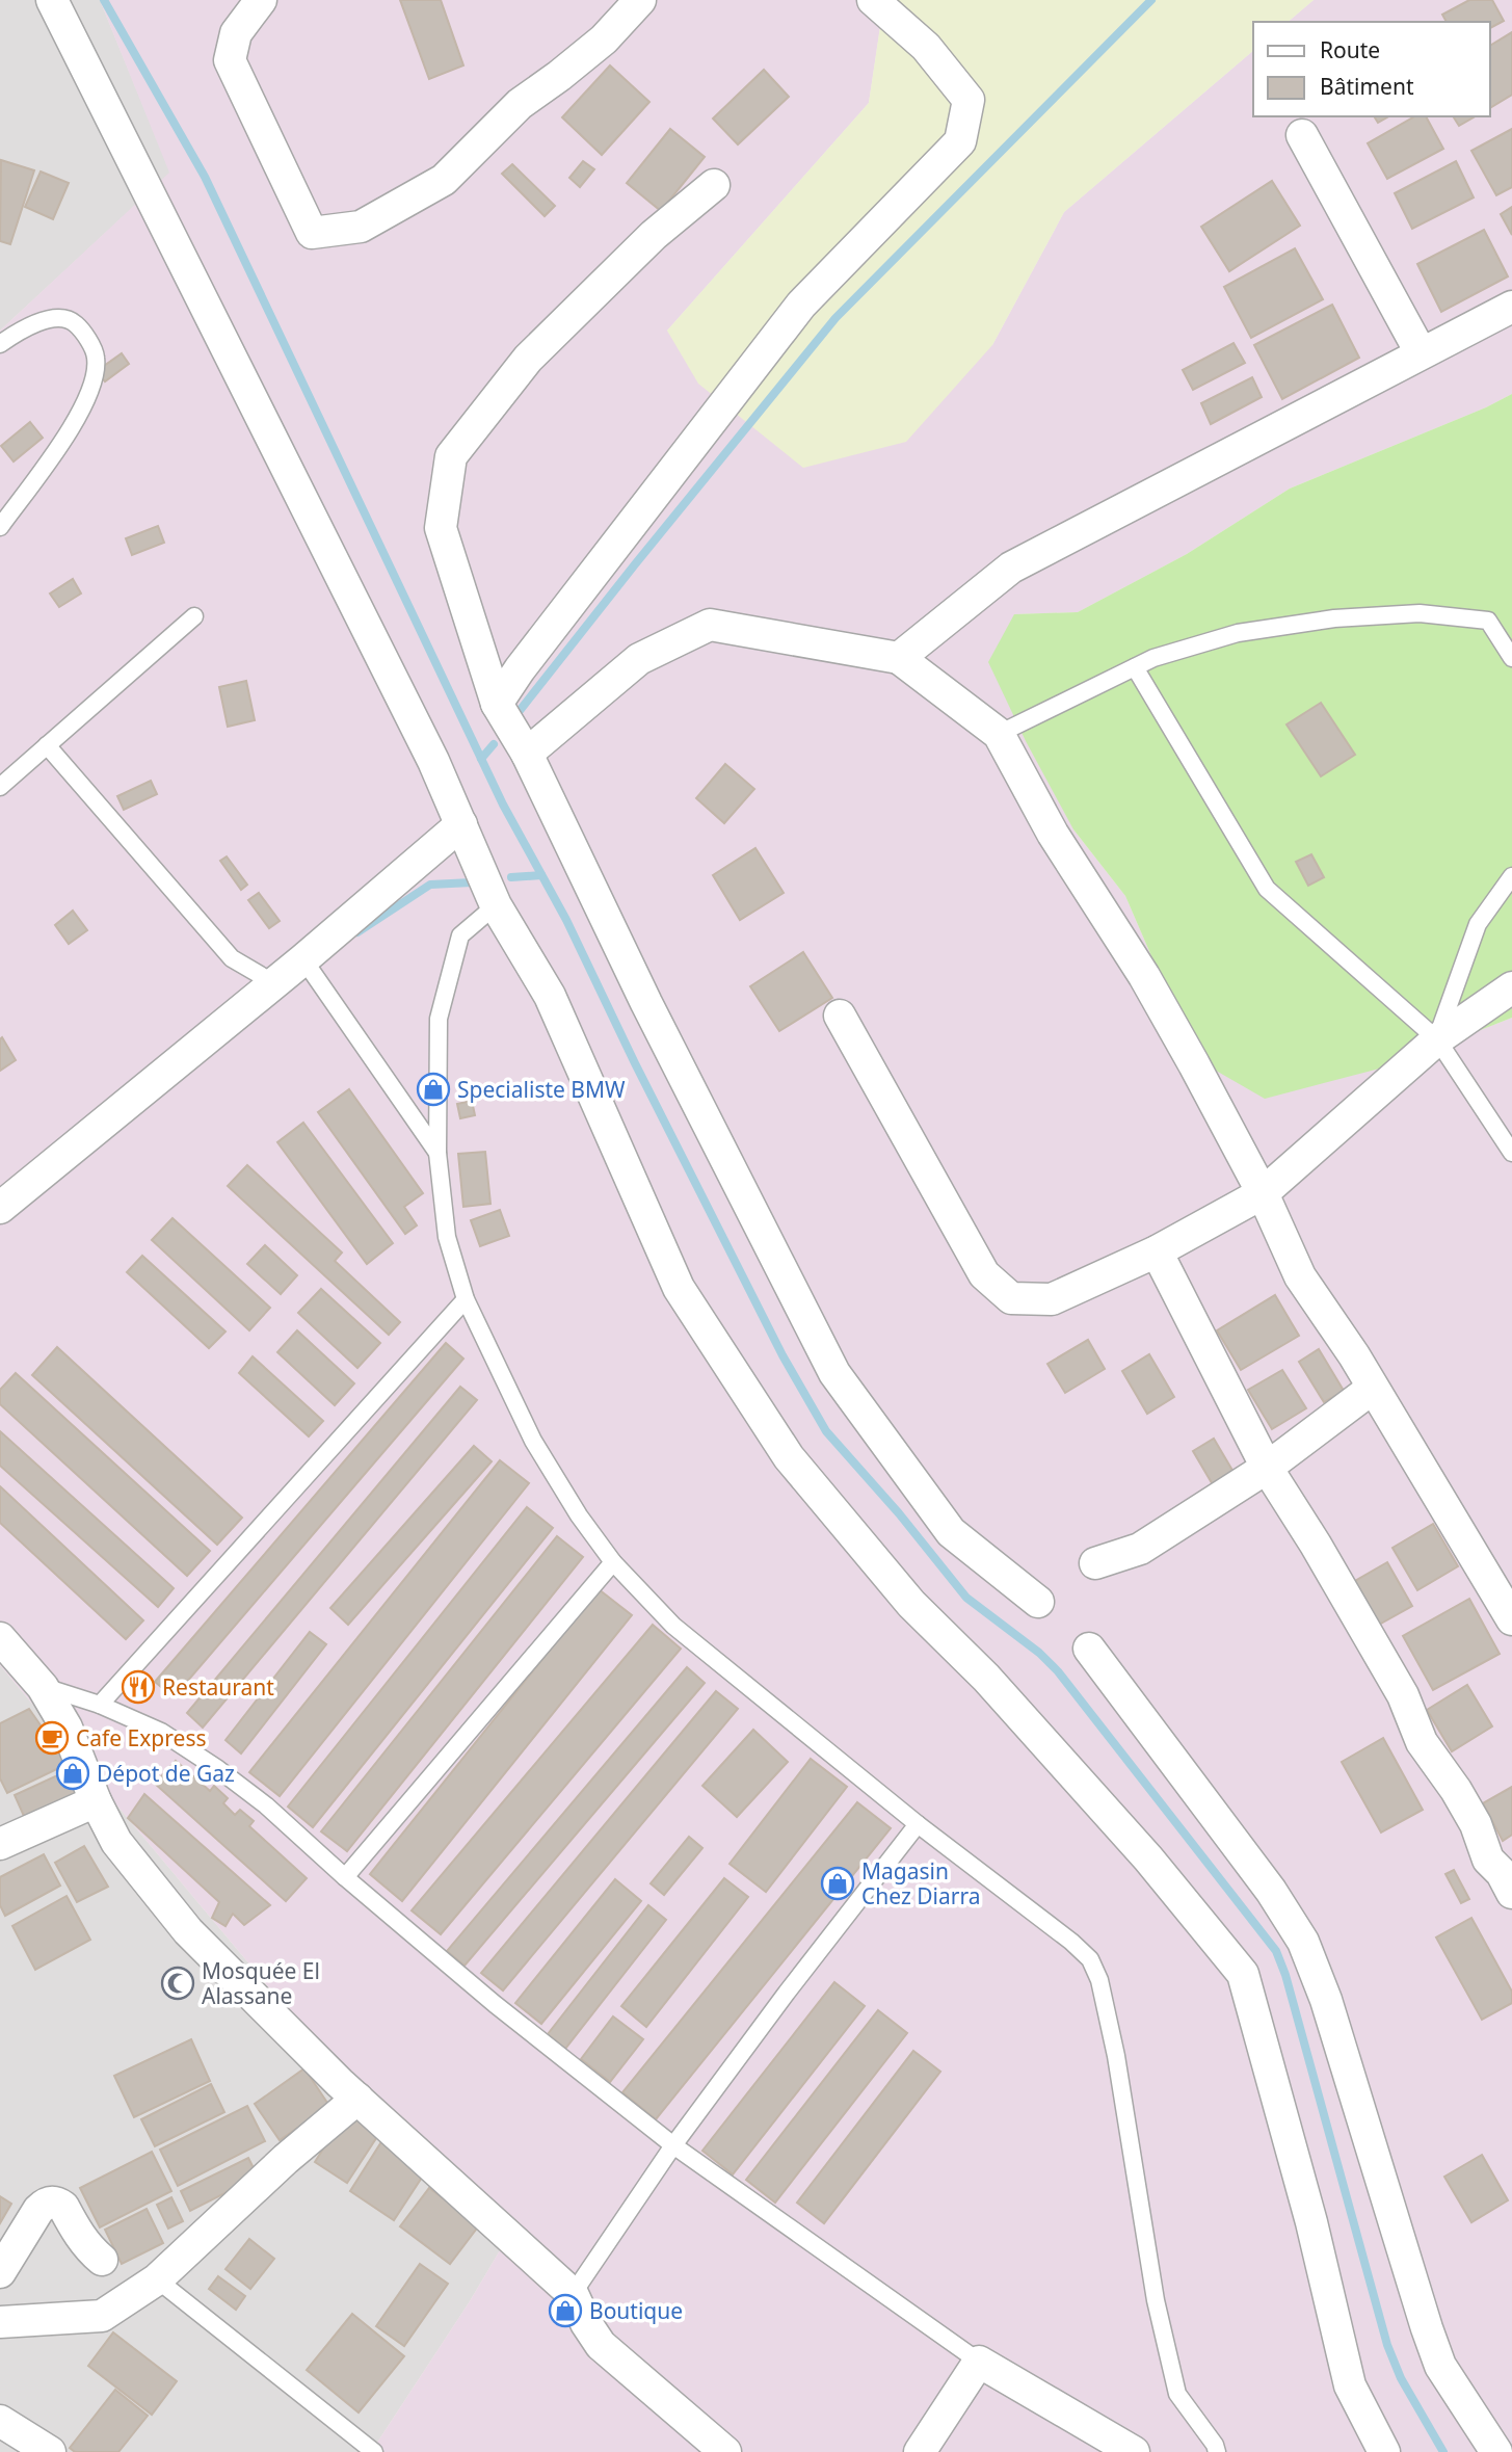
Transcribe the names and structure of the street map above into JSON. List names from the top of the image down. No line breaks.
{"places":{"shop":["Specialiste BMW","Dépot de Gaz","Magasin Chez Diarra","Boutique"],"restaurant":["Restaurant"],"cafe":["Cafe Express"],"mosque":["Mosquée El Alassane"]},"legend":["Route","Bâtiment"]}
